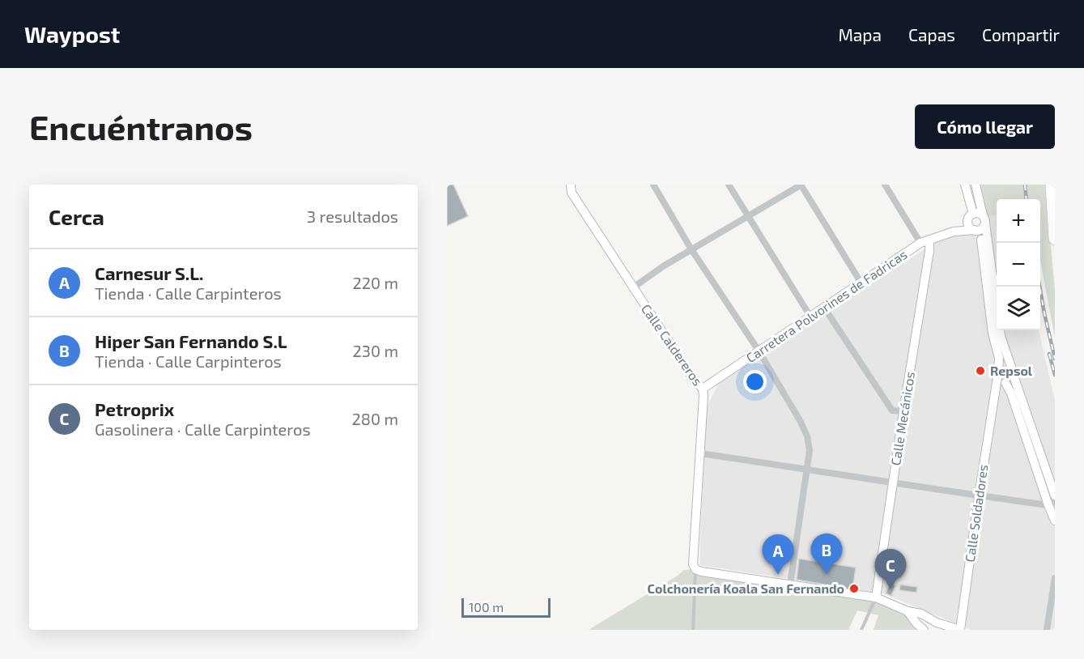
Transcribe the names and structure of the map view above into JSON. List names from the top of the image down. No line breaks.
{"streets":{"street":["Carretera Polvorines de Fadricas","Calle Caldereros","Calle Mecánicos","Calle Soldadores"]},"crossings":[["Carretera Polvorines de Fadricas","Calle Caldereros"],["Carretera Polvorines de Fadricas","Calle Mecánicos"]],"places":["Repsol","Colchonería Koala San Fernando"],"scale_bar":"100 m","page":{"header":"Waypost","nav":["Mapa","Capas","Compartir"],"buttons":"Cómo llegar","title":"Encuéntranos","heading":["Cerca","3 resultados"],"map_buttons":["+","−"],"list":[{"mark":"A","name":"Carnesur S.L.","note":"Tienda · Calle Carpinteros","value":"220 m"},{"mark":"B","name":"Hiper San Fernando S.L","note":"Tienda · Calle Carpinteros","value":"230 m"},{"mark":"C","name":"Petroprix","note":"Gasolinera · Calle Carpinteros","value":"280 m"}],"pins":["B","A","C"],"scale":"100 m"}}
